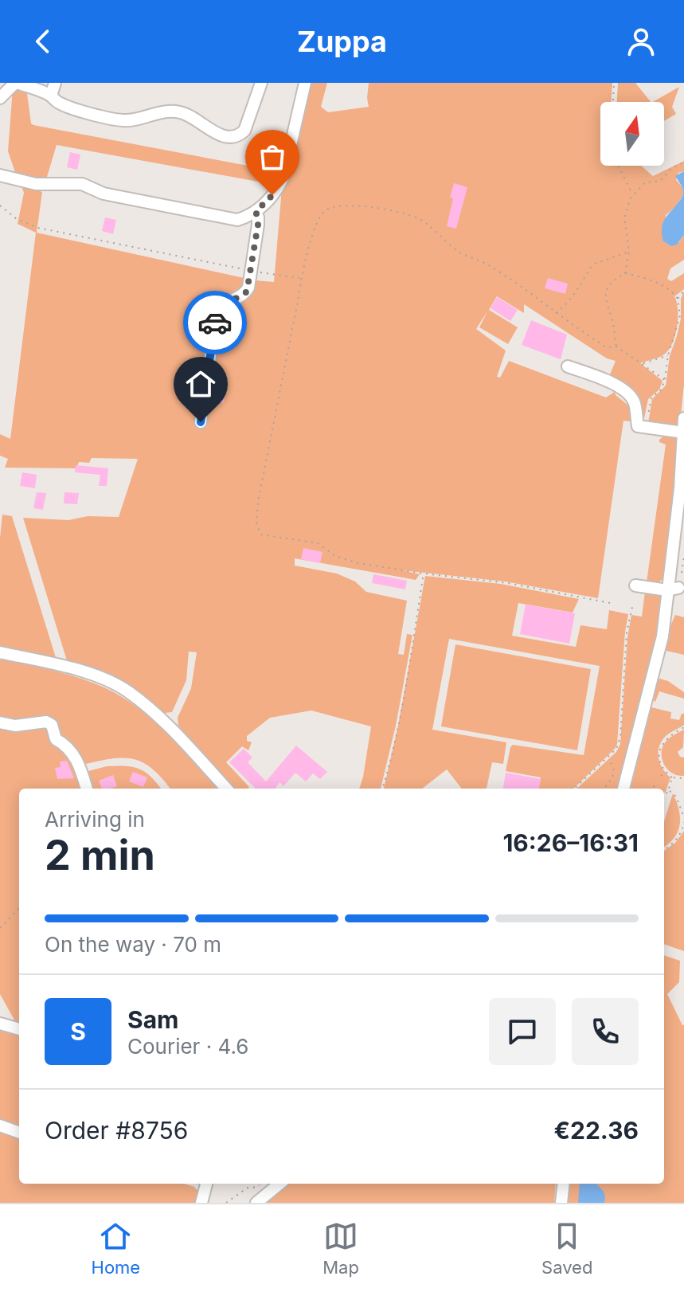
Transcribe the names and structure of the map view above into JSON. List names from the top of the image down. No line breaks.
{"north":"top","page":{"header":"Zuppa","heading":["2 min","Arriving in","16:26–16:31"],"panel":["Sam","Courier · 4.6","Order #8756","€22.36"],"bar":"On the way · 70 m","round":"S","tabs":["Home","Map","Saved"]}}
